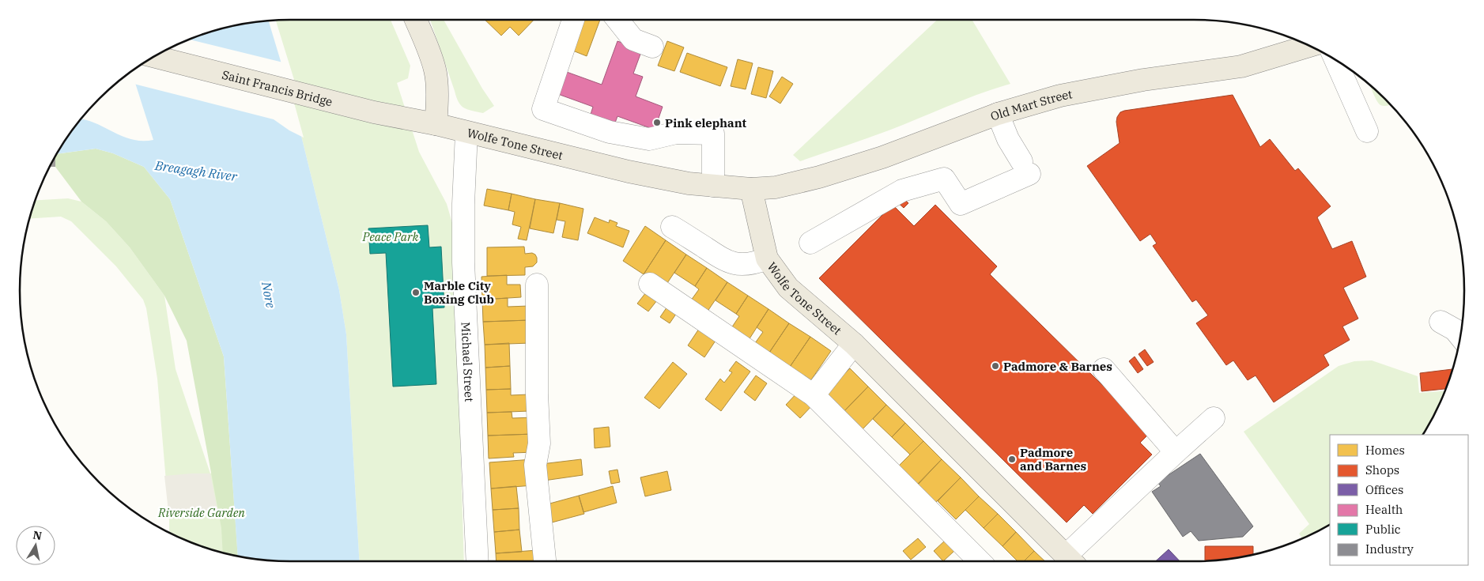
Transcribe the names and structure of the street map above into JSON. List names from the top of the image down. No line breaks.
{"streets":{"main road":["Saint Francis Bridge","Old Mart Street","Wolfe Tone Street"],"street":["Michael Street"]},"crossings":[["Saint Francis Bridge","Wolfe Tone Street"],["Old Mart Street","Wolfe Tone Street"],["Wolfe Tone Street","Michael Street"]],"water":["Breagagh River","Nore"],"parks":["Peace Park","Riverside Garden"],"places":["Pink elephant","Marble City Boxing Club","Padmore & Barnes","Padmore and Barnes"],"legend":["Homes","Shops","Offices","Health","Public","Industry"],"north":"top"}
